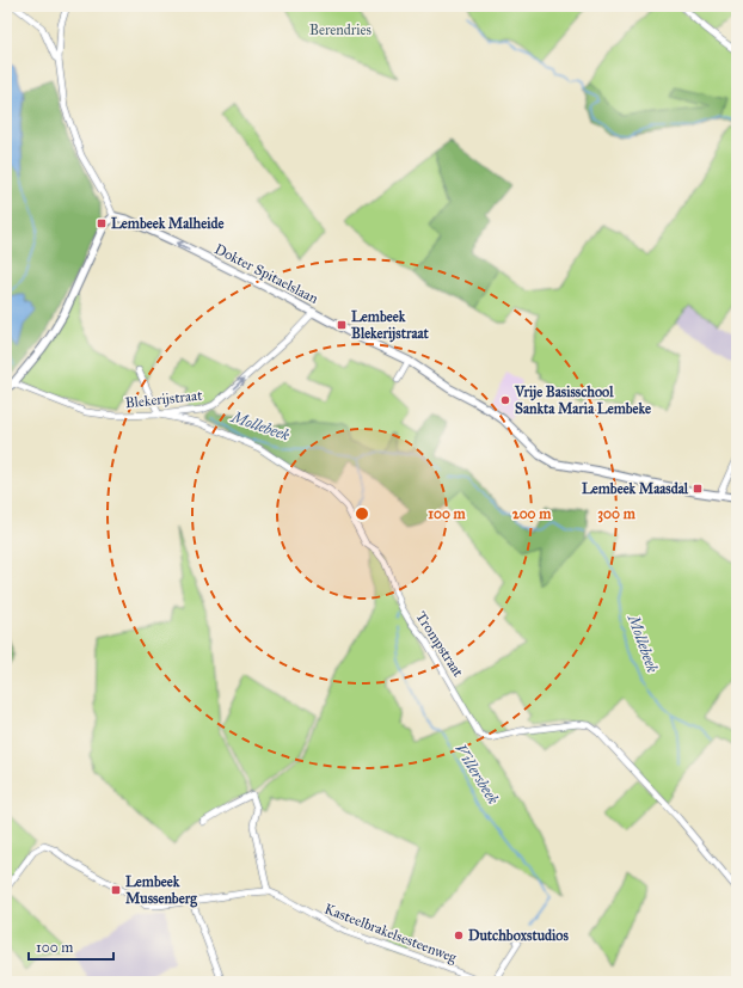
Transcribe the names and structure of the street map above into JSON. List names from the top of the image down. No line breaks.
{"streets":{"street":["Dokter Spitaelslaan","Blekerijstraat","Trompstraat","Kasteelbrakelsesteenweg"]},"crossings":[["Dokter Spitaelslaan","Blekerijstraat"],["Blekerijstraat","Trompstraat"]],"one_way":["Blekerijstraat"],"water":["Mollebeek","Villersbeek"],"parks":["Berendries"],"places":{"transit":["Lembeek Malheide","Lembeek Blekerijstraat","Lembeek Maasdal","Lembeek Mussenberg"],"other":["Vrije Basisschool Sankta Maria Lembeke","Dutchboxstudios"]},"scale_bar":"100 m","rings":["100 m","200 m","300 m"]}
